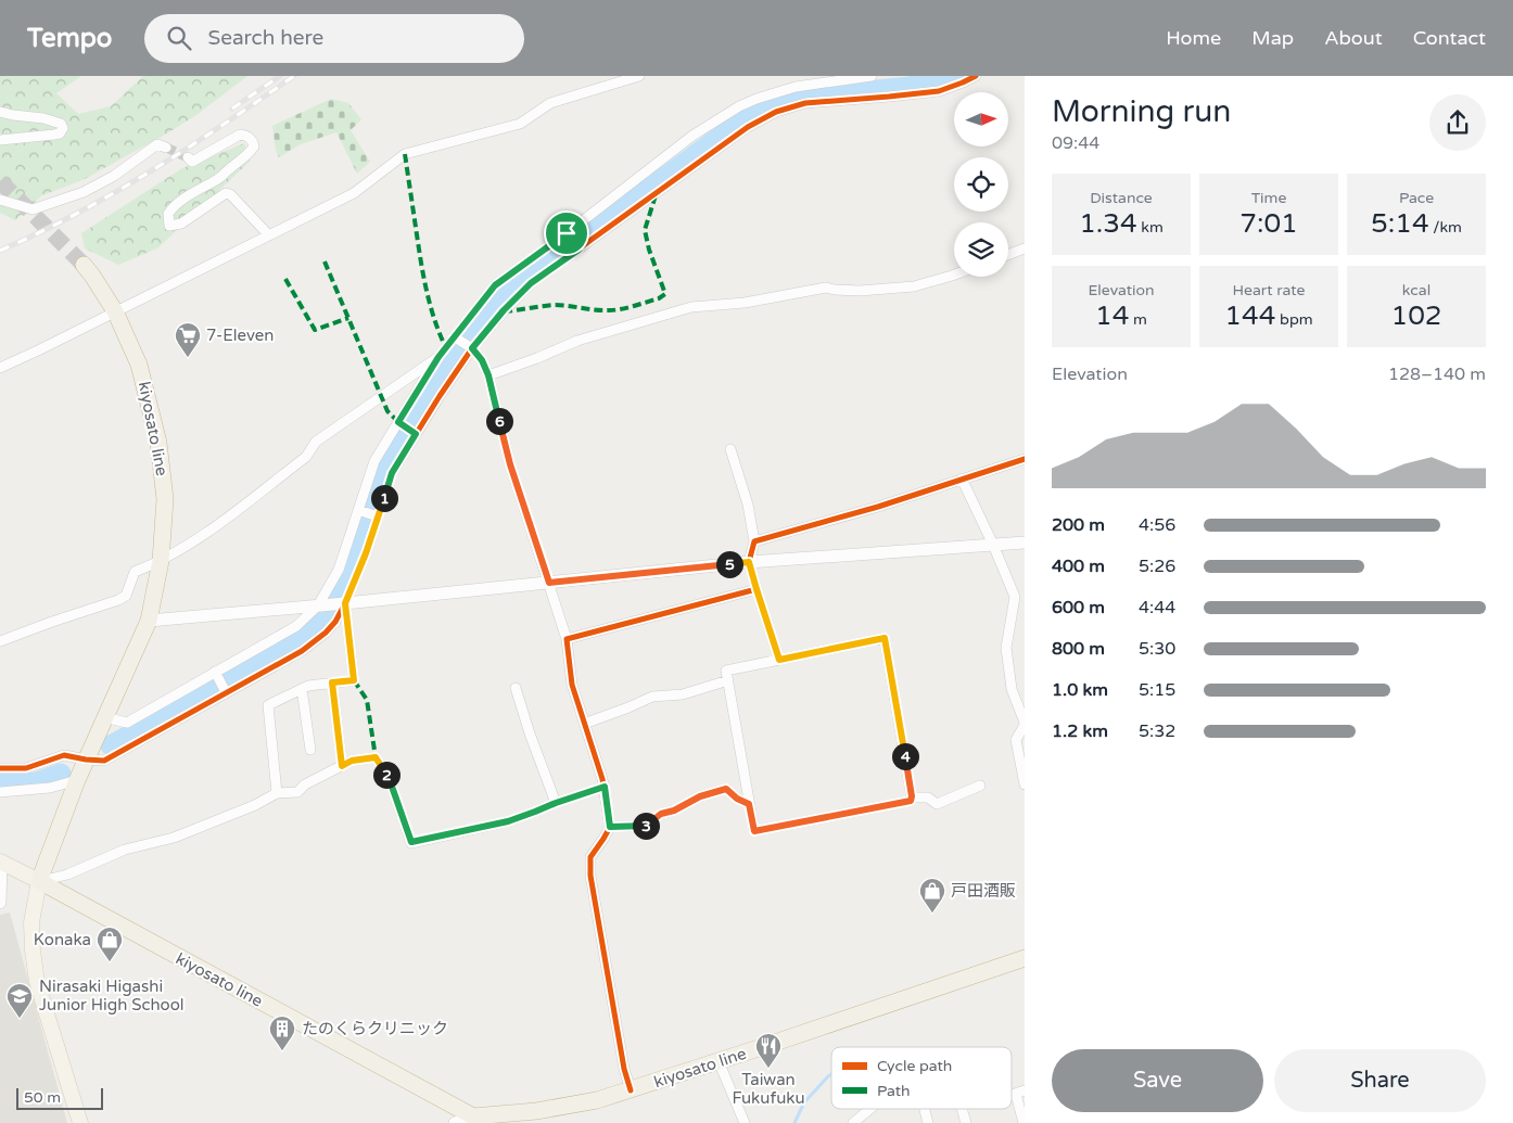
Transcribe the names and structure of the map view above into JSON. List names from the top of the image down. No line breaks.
{"streets":{"highway":["kiyosato line"]},"places":{"supermarket":["7-Eleven"],"shop":["戸田酒販","Konaka"],"school or university":["Nirasaki Higashi Junior High School"],"building":["たのくらクリニック"],"restaurant":["Taiwan Fukufuku"]},"legend":["Cycle path","Path"],"scale_bar":"50 m","north":"right","page":{"header":"Tempo","search":"Search here","nav":["Home","Map","About","Contact"],"heading":["Morning run","09:44"],"stats":[["Distance","1.34 km"],["Time","7:01"],["Pace","5:14 /km"],["Elevation","14 m"],["Heart rate","144 bpm"],["kcal","102"]],"chart":["Elevation","128–140 m"],"pins":["6","1","5","4","2","3"],"list":[{"name":"200 m","note":"4:56"},{"name":"400 m","note":"5:26"},{"name":"600 m","note":"4:44"},{"name":"800 m","note":"5:30"},{"name":"1.0 km","note":"5:15"},{"name":"1.2 km","note":"5:32"}],"buttons":["Save","Share"],"scale":"50 m"}}
